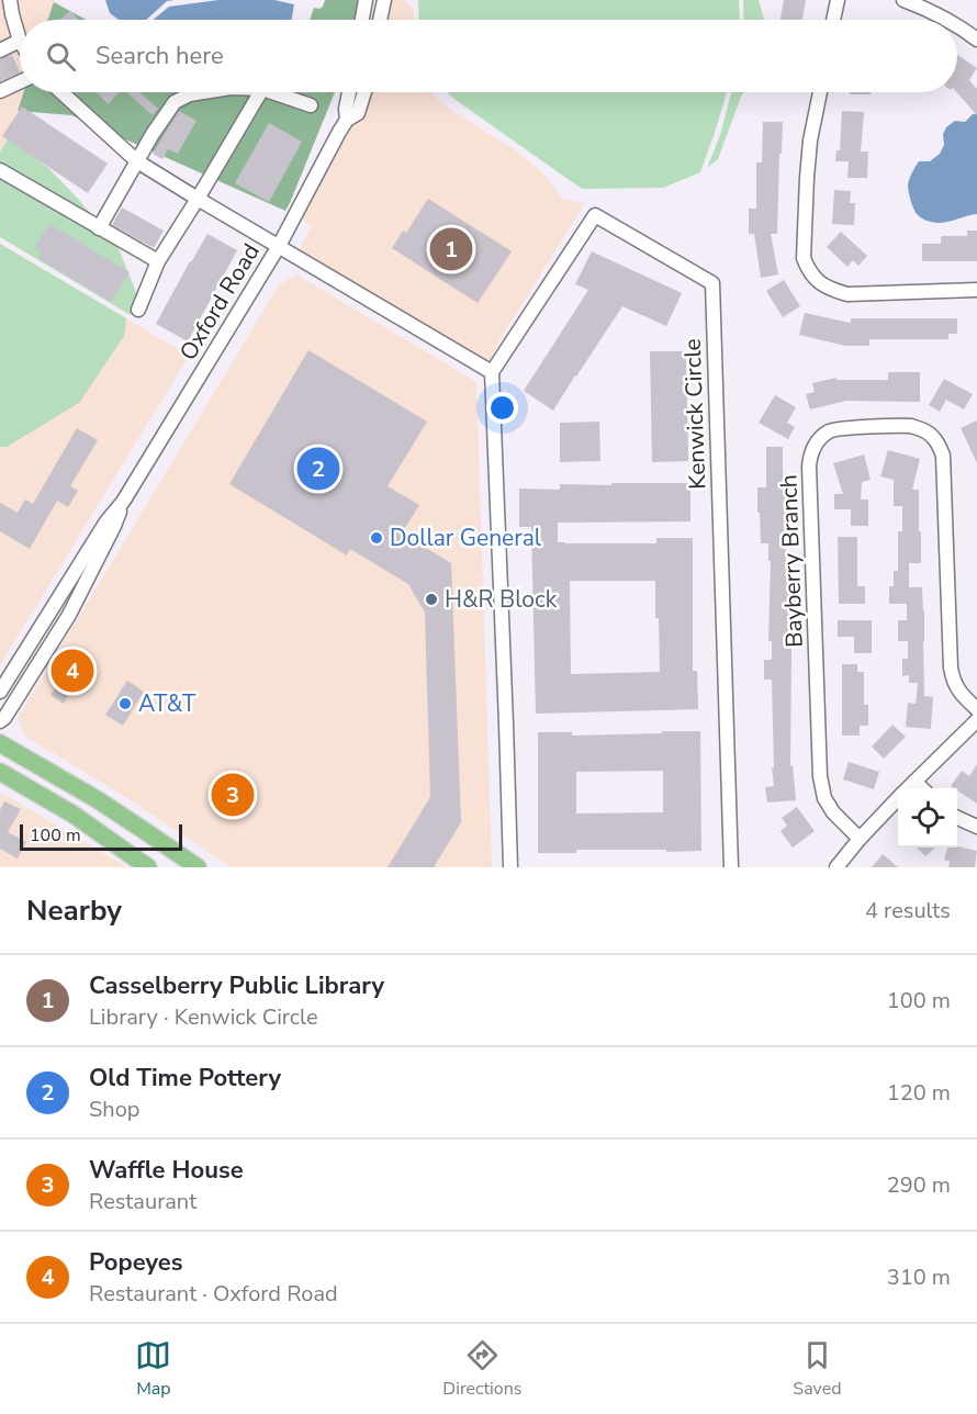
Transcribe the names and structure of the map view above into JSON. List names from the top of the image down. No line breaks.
{"streets":{"street":["Oxford Road","Kenwick Circle","Bayberry Branch"]},"places":["Dollar General","H&R Block","AT&T"],"scale_bar":"100 m","page":{"search":"Search here","pins":["1","2","4","3"],"scale":"100 m","heading":["Nearby","4 results"],"list":[{"mark":"1","name":"Casselberry Public Library","note":"Library · Kenwick Circle","value":"100 m"},{"mark":"2","name":"Old Time Pottery","note":"Shop","value":"120 m"},{"mark":"3","name":"Waffle House","note":"Restaurant","value":"290 m"},{"mark":"4","name":"Popeyes","note":"Restaurant · Oxford Road","value":"310 m"}],"nav":["Map","Directions","Saved"]}}
